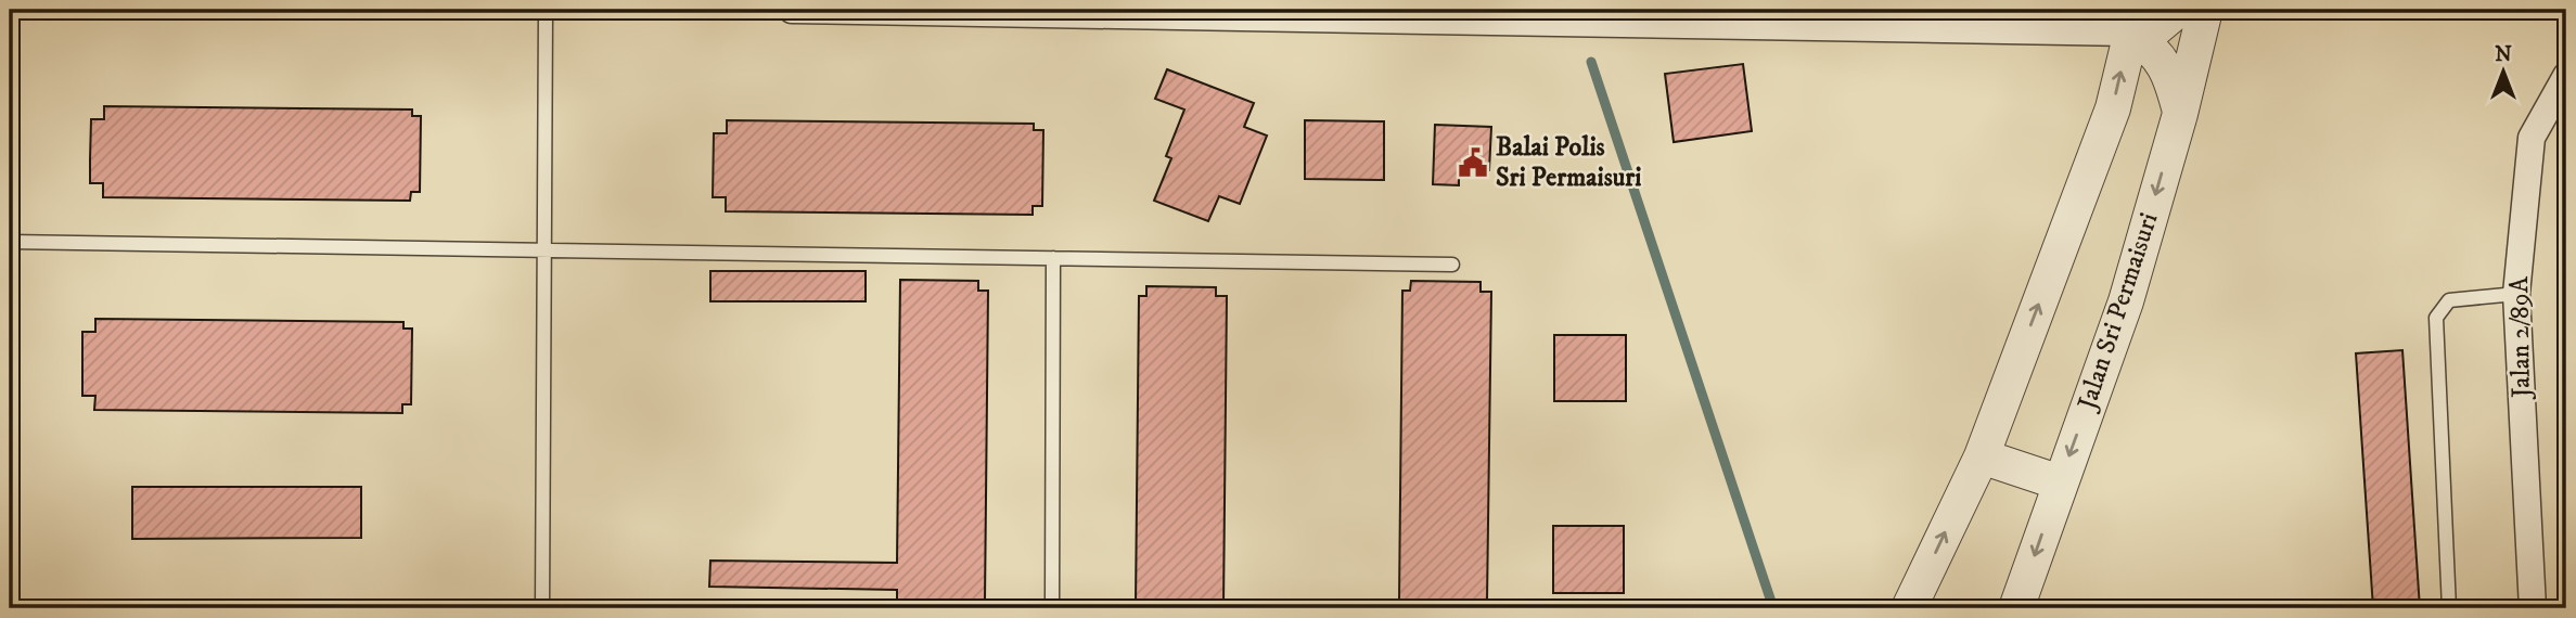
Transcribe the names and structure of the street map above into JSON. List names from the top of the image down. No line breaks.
{"streets":{"street":["Jalan Sri Permaisuri","Jalan 2/89A"]},"places":{"public building":["Balai Polis Sri Permaisuri"]},"north":"top"}
